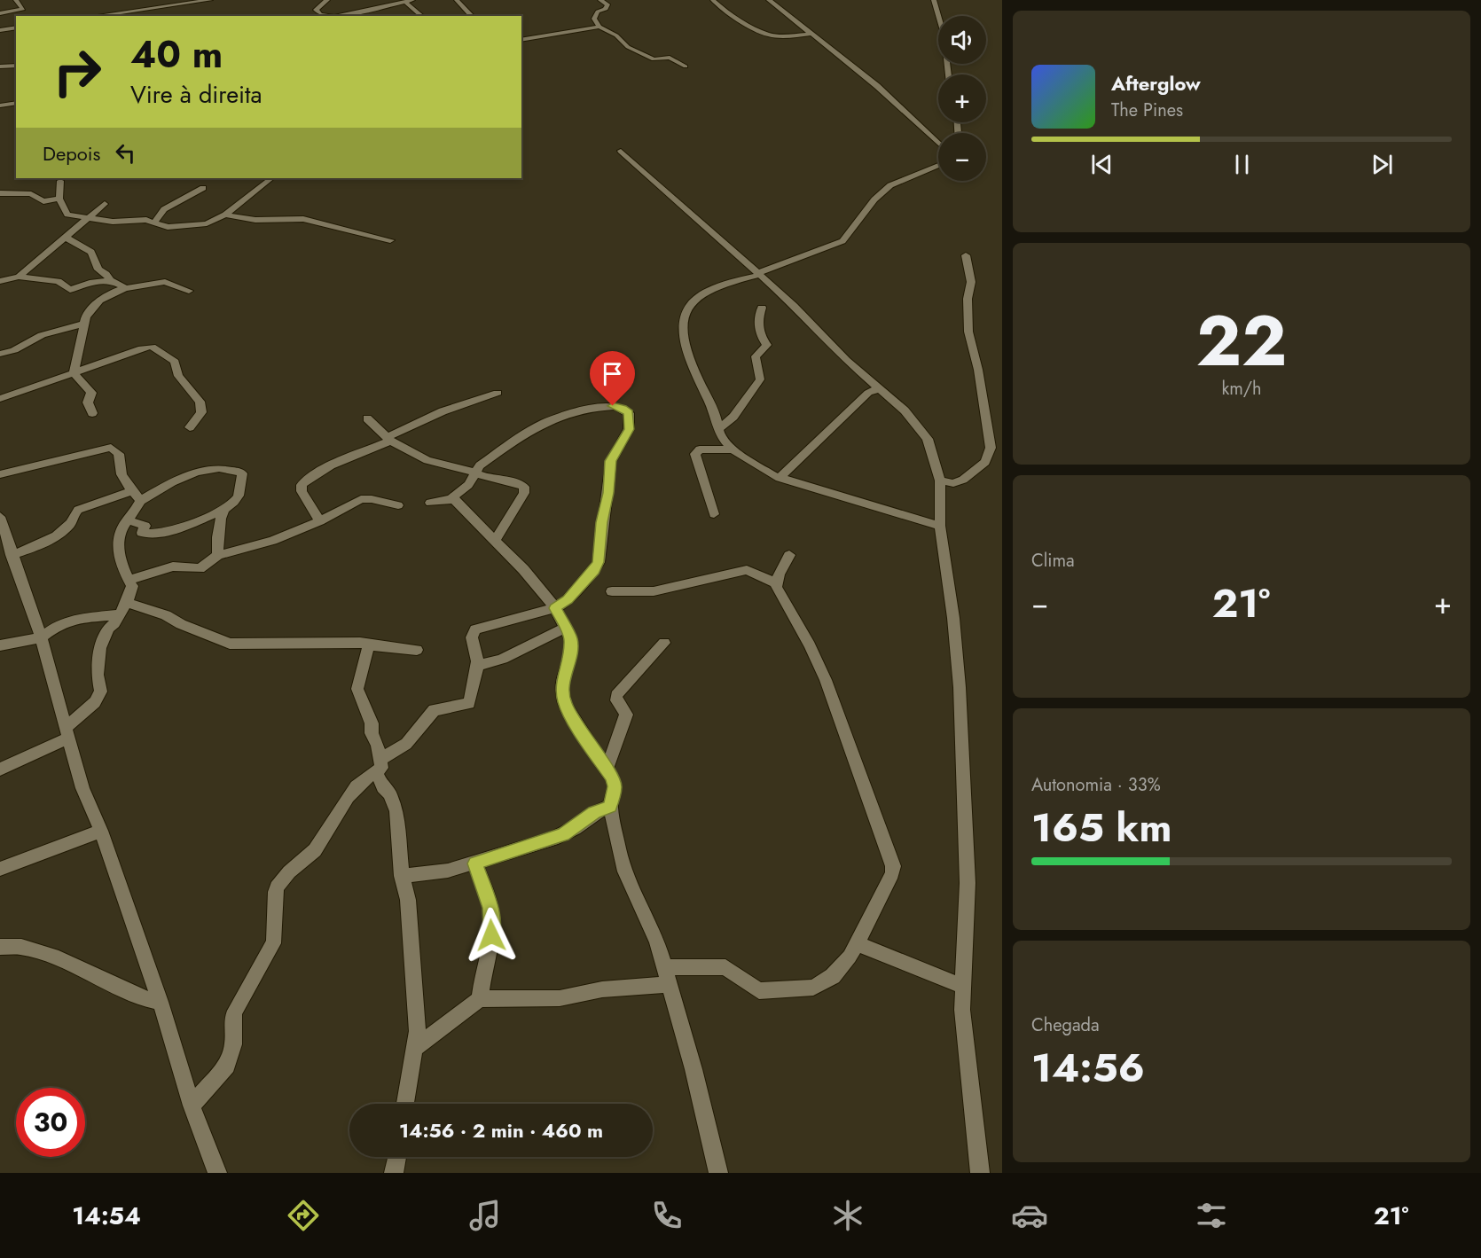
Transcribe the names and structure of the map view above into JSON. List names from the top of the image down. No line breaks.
{"page":{"map_buttons":["+","−"],"turn":["40 m","Vire à direita"],"song":["Afterglow","The Pines"],"then":"Depois","tile":[["22","km/h"],"Clima",["Autonomia · 33%","165 km"],["Chegada","14:56"]],"heat":["−","21°","+"],"limit":"30","trip":"14:56 · 2 min · 460 m","tabs":["14:54","21°"]}}
